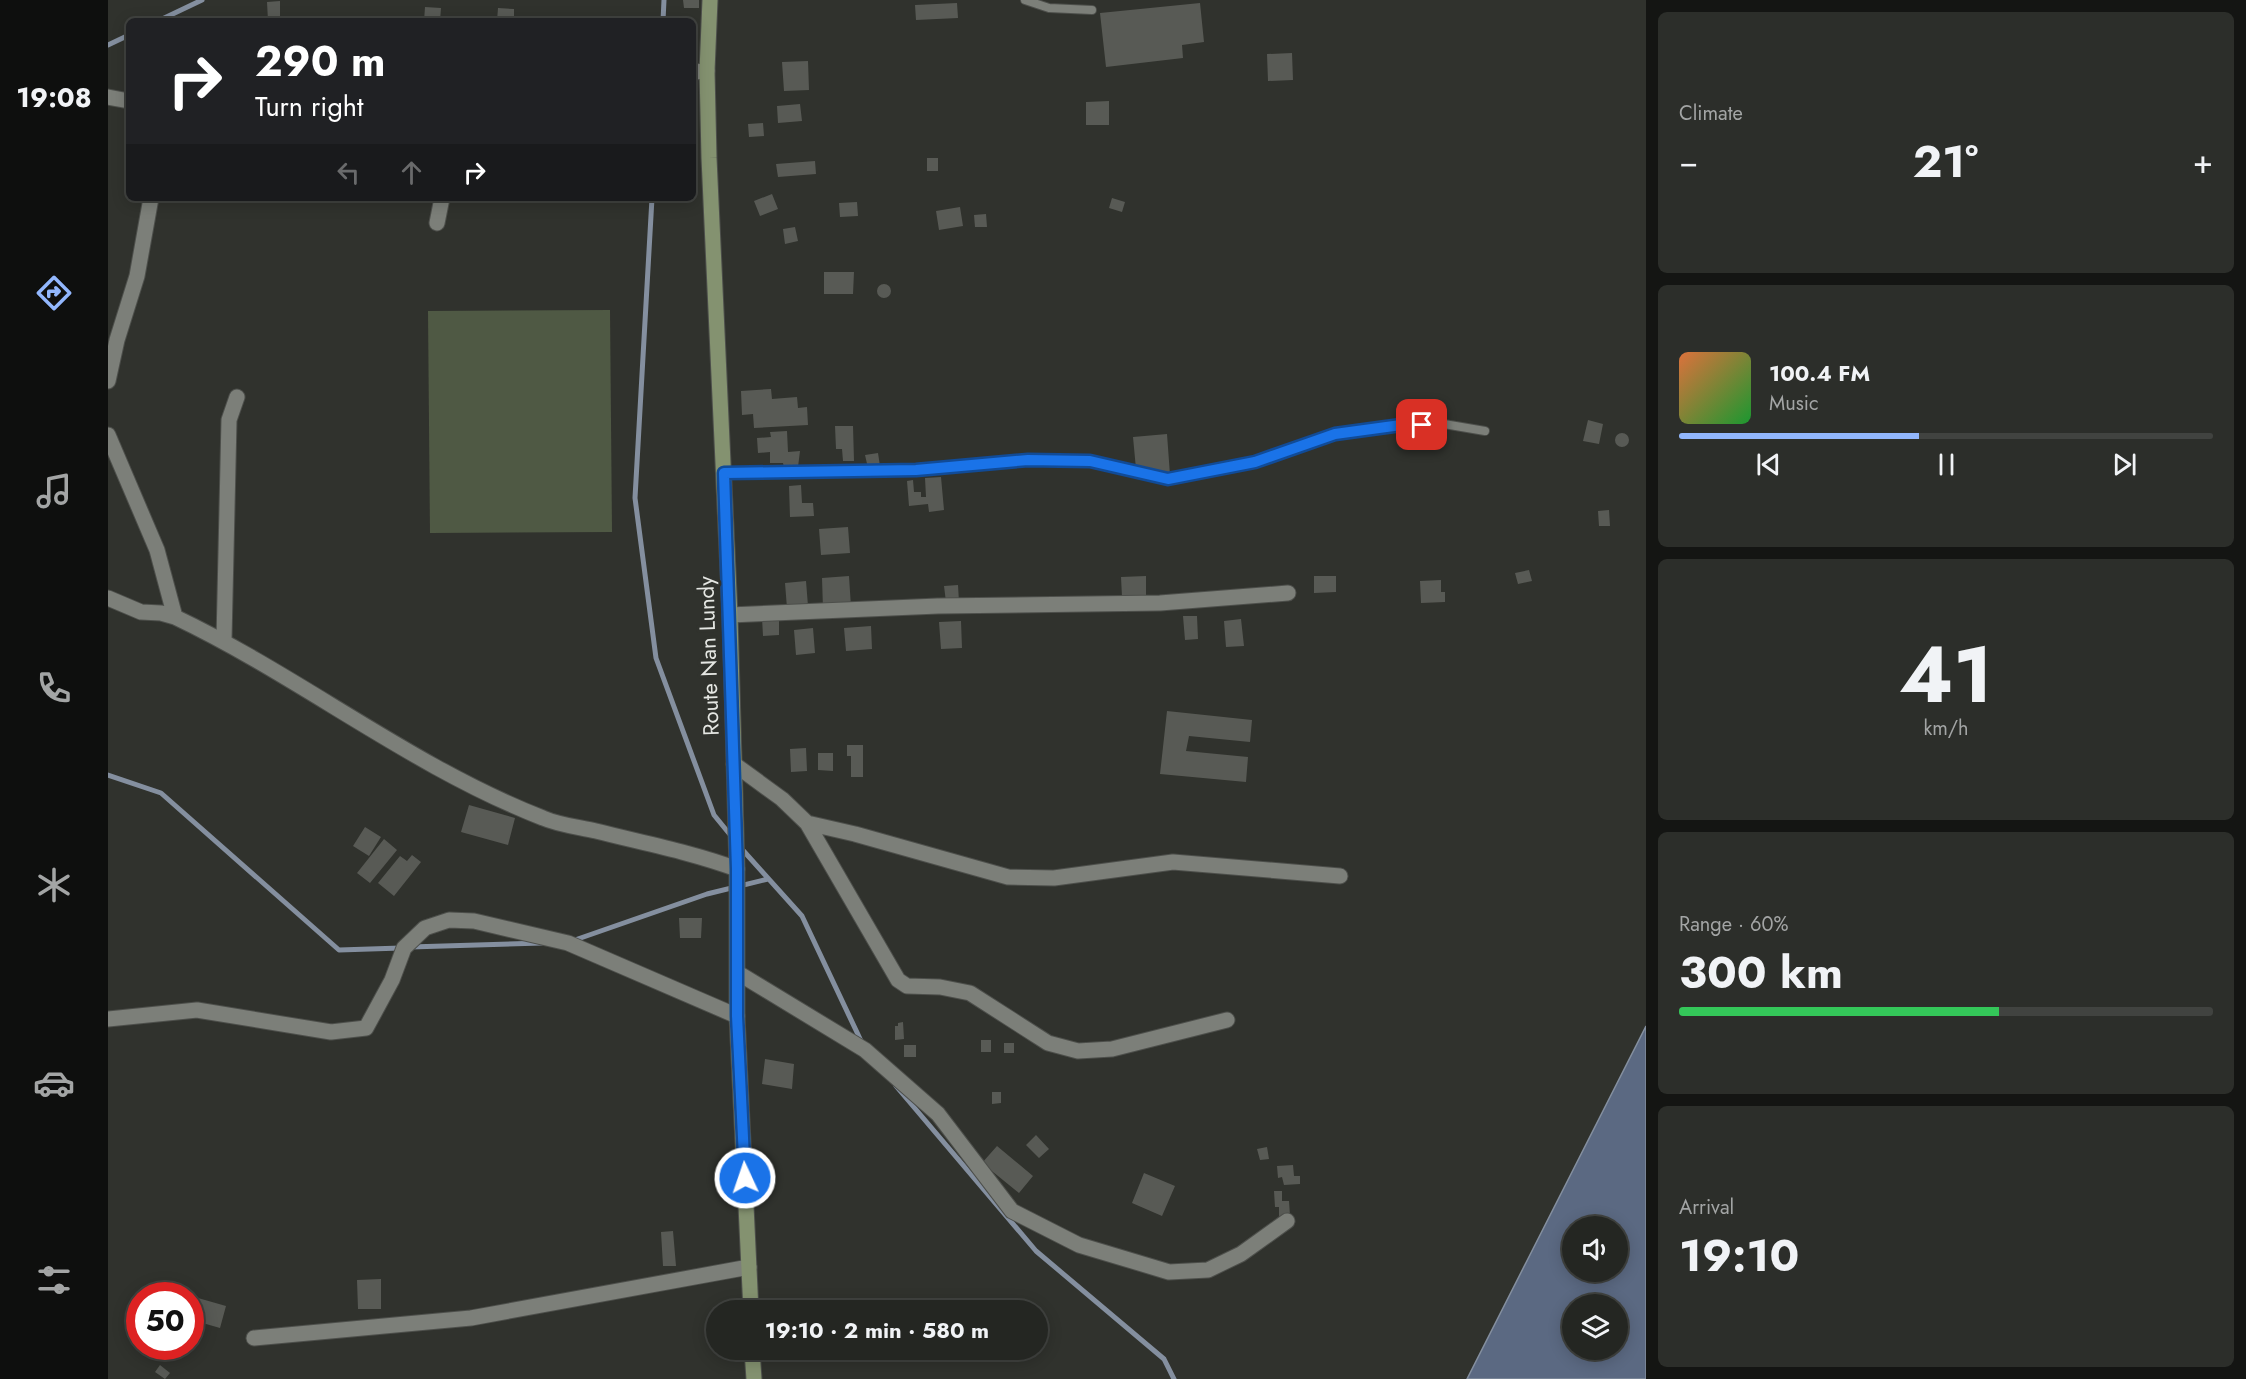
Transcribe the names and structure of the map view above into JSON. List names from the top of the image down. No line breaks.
{"streets":{"main road":["Route Nan Lundy"]},"page":{"tabs":"19:08","tile":["Climate",["41","km/h"],["Range · 60%","300 km"],["Arrival","19:10"]],"turn":["290 m","Turn right"],"heat":["−","21°","+"],"song":["100.4 FM","Music"],"limit":"50","trip":"19:10 · 2 min · 580 m"}}
